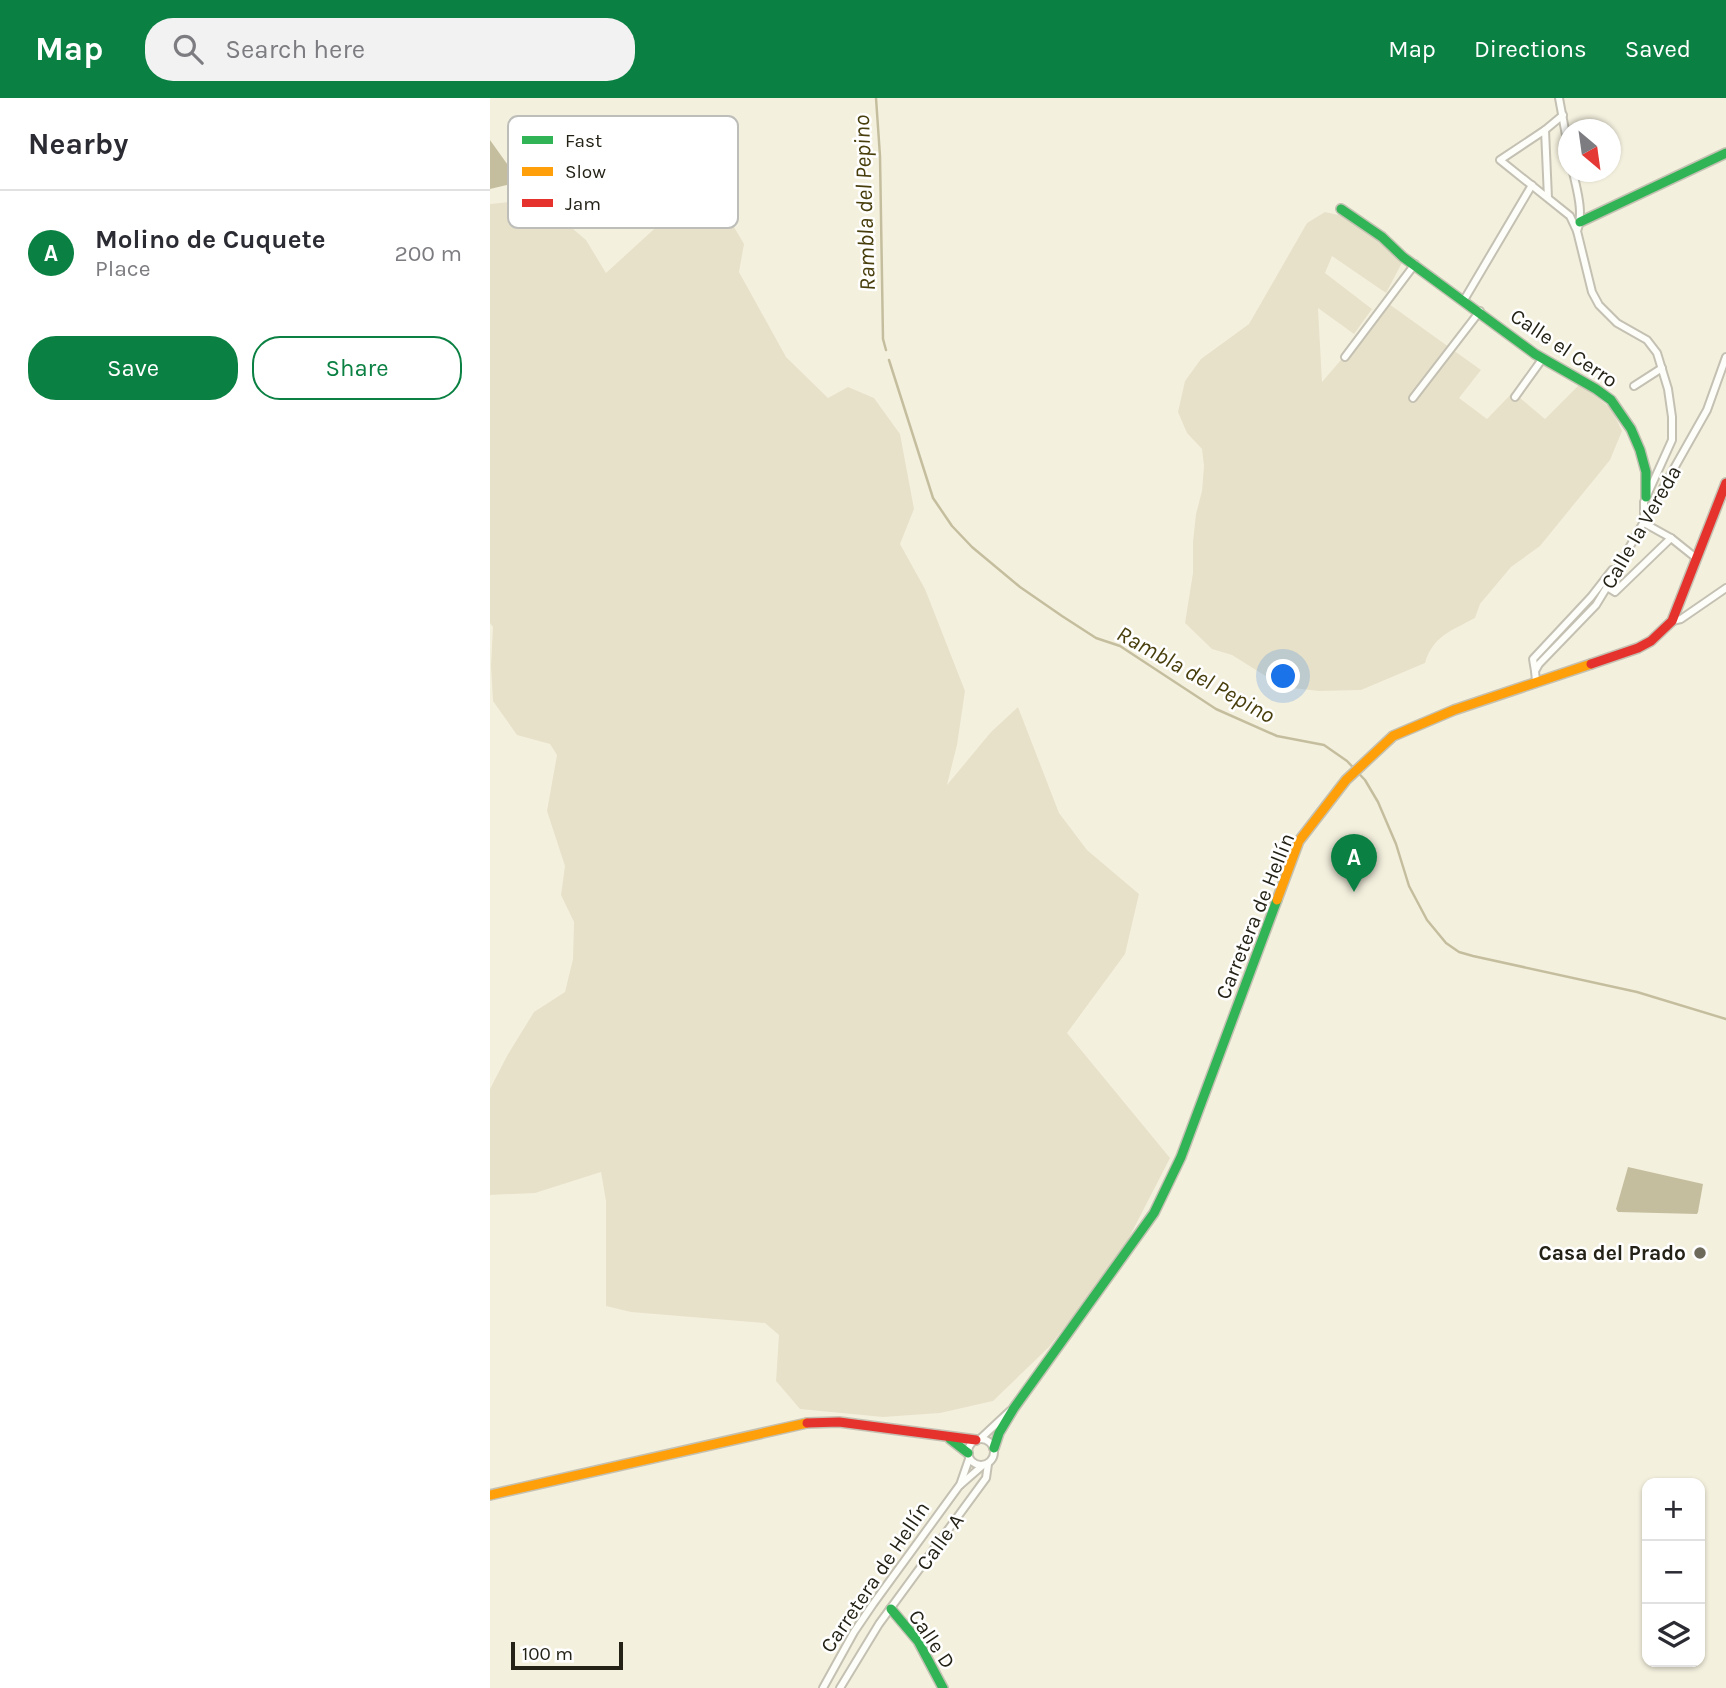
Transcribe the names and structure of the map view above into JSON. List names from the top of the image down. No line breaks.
{"streets":{"street":["Calle el Cerro","Calle la Vereda","Carretera de Hellín","Calle A","Calle D"]},"crossings":[["Calle la Vereda","Carretera de Hellín"],["Carretera de Hellín","Calle A"],["Calle A","Calle D"]],"water":["Rambla del Pepino"],"places":["Casa del Prado"],"legend":["Fast","Slow","Jam"],"scale_bar":"100 m","north":"bottom right","page":{"header":"Map","search":"Search here","nav":["Map","Directions","Saved"],"heading":"Nearby","list":[{"mark":"A","name":"Molino de Cuquete","note":"Place","value":"200 m"}],"buttons":["Save","Share"],"pins":"A","map_buttons":["+","−"],"scale":"100 m"}}
